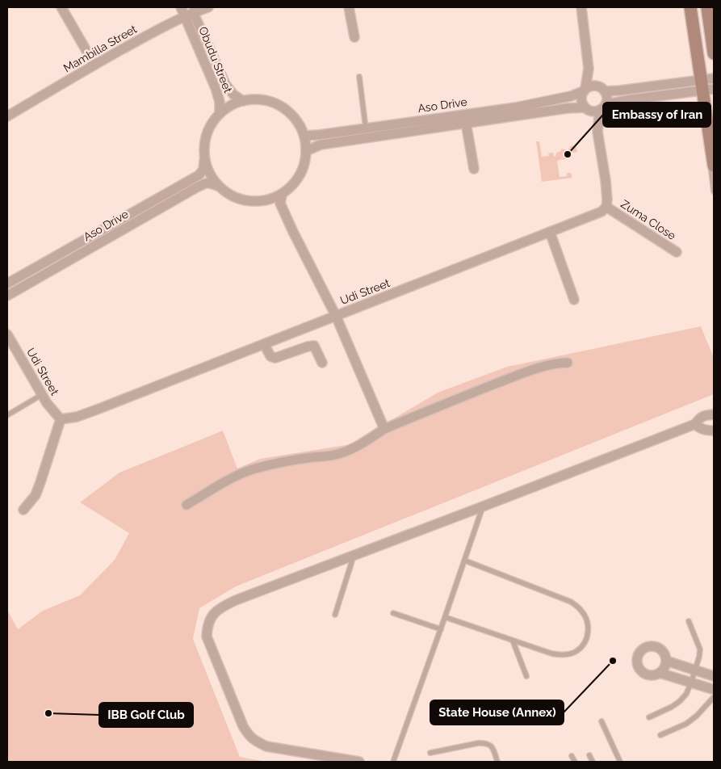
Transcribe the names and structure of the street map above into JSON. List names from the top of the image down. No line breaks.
{"streets":{"street":["Mambilla Street","Obudu Street","Aso Drive","Zuma Close","Udi Street"]},"crossings":[["Mambilla Street","Obudu Street"],["Obudu Street","Aso Drive"],["Zuma Close","Udi Street"]],"places":["Embassy of Iran","State House (Annex)","IBB Golf Club"]}
